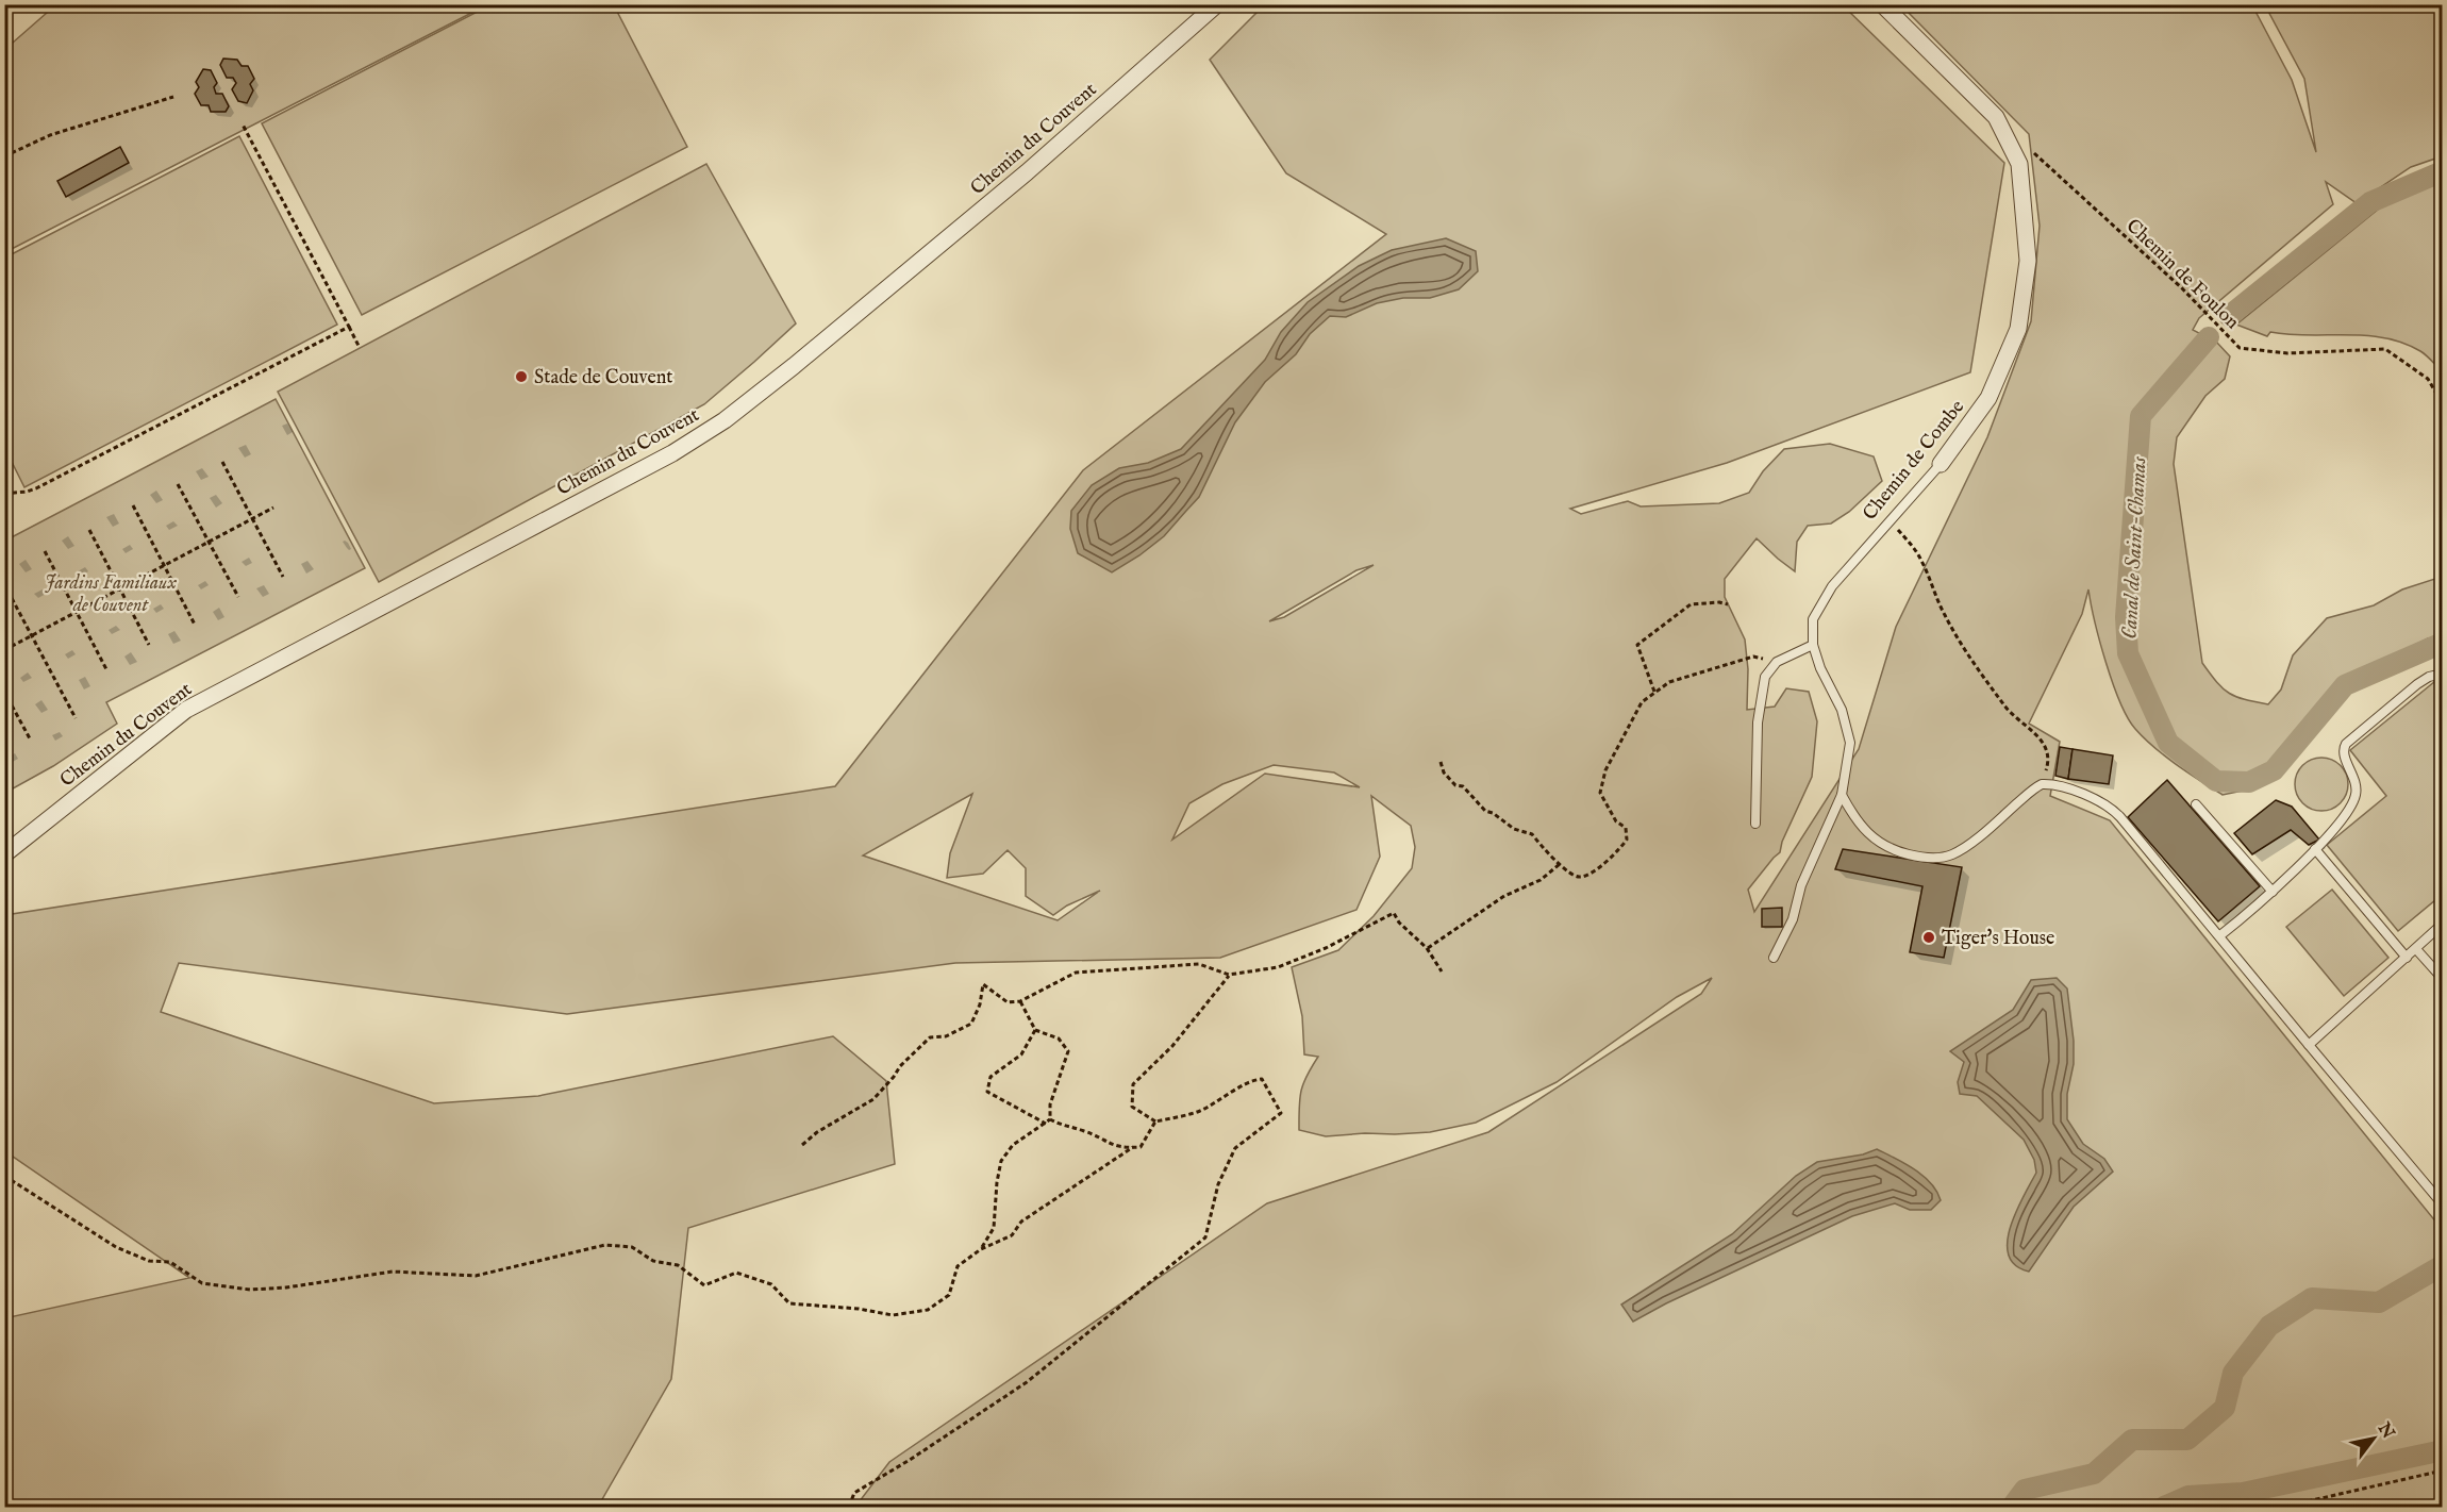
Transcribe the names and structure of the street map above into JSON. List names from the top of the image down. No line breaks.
{"streets":{"street":["Chemin du Couvent","Chemin de Combe"],"path":["Chemin de Foulon"]},"water":["Canal de Saint-Chamas"],"parks":["Jardins Familiaux de Couvent"],"places":["Stade de Couvent","Tiger's House"],"north":"top right"}
